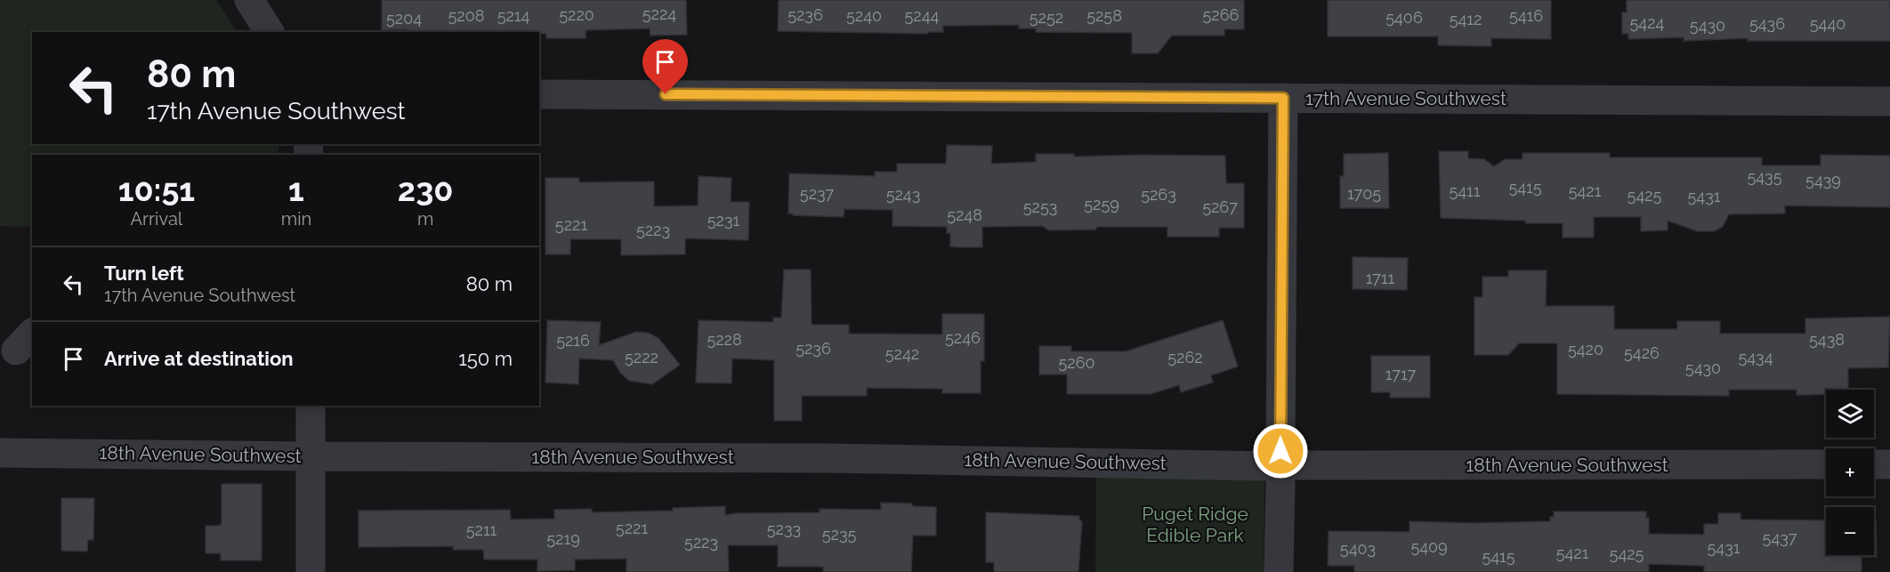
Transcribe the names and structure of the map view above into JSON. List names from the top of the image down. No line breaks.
{"streets":{"street":["17th Avenue Southwest","18th Avenue Southwest"]},"parks":["Puget Ridge Edible Park"],"house_numbers":["5224","5220","5236","5266","5208","5214","5240","5244","5258","5416","5252","5406","5204","5412","5424","5436","5440","5430","5435","5439","5415","5411","5421","5237","1705","5243","5263","5425","5431","5259","5253","5267","5248","5231","5221","5223","1711","5246","5228","5438","5216","5236","5420","5426","5242","5222","5262","5434","5260","5430","1717","5221","5233","5211","5235","5437","5219","5223","5409","5431","5403","5421","5425","5415"],"page":{"turn":["80 m","17th Avenue Southwest"],"eta":["10:51","Arrival","1","min","230","m"],"list":[{"name":"Turn left","note":"17th Avenue Southwest","value":"80 m"},{"name":"Arrive at destination","value":"150 m"}],"map_buttons":["+","−"]}}
